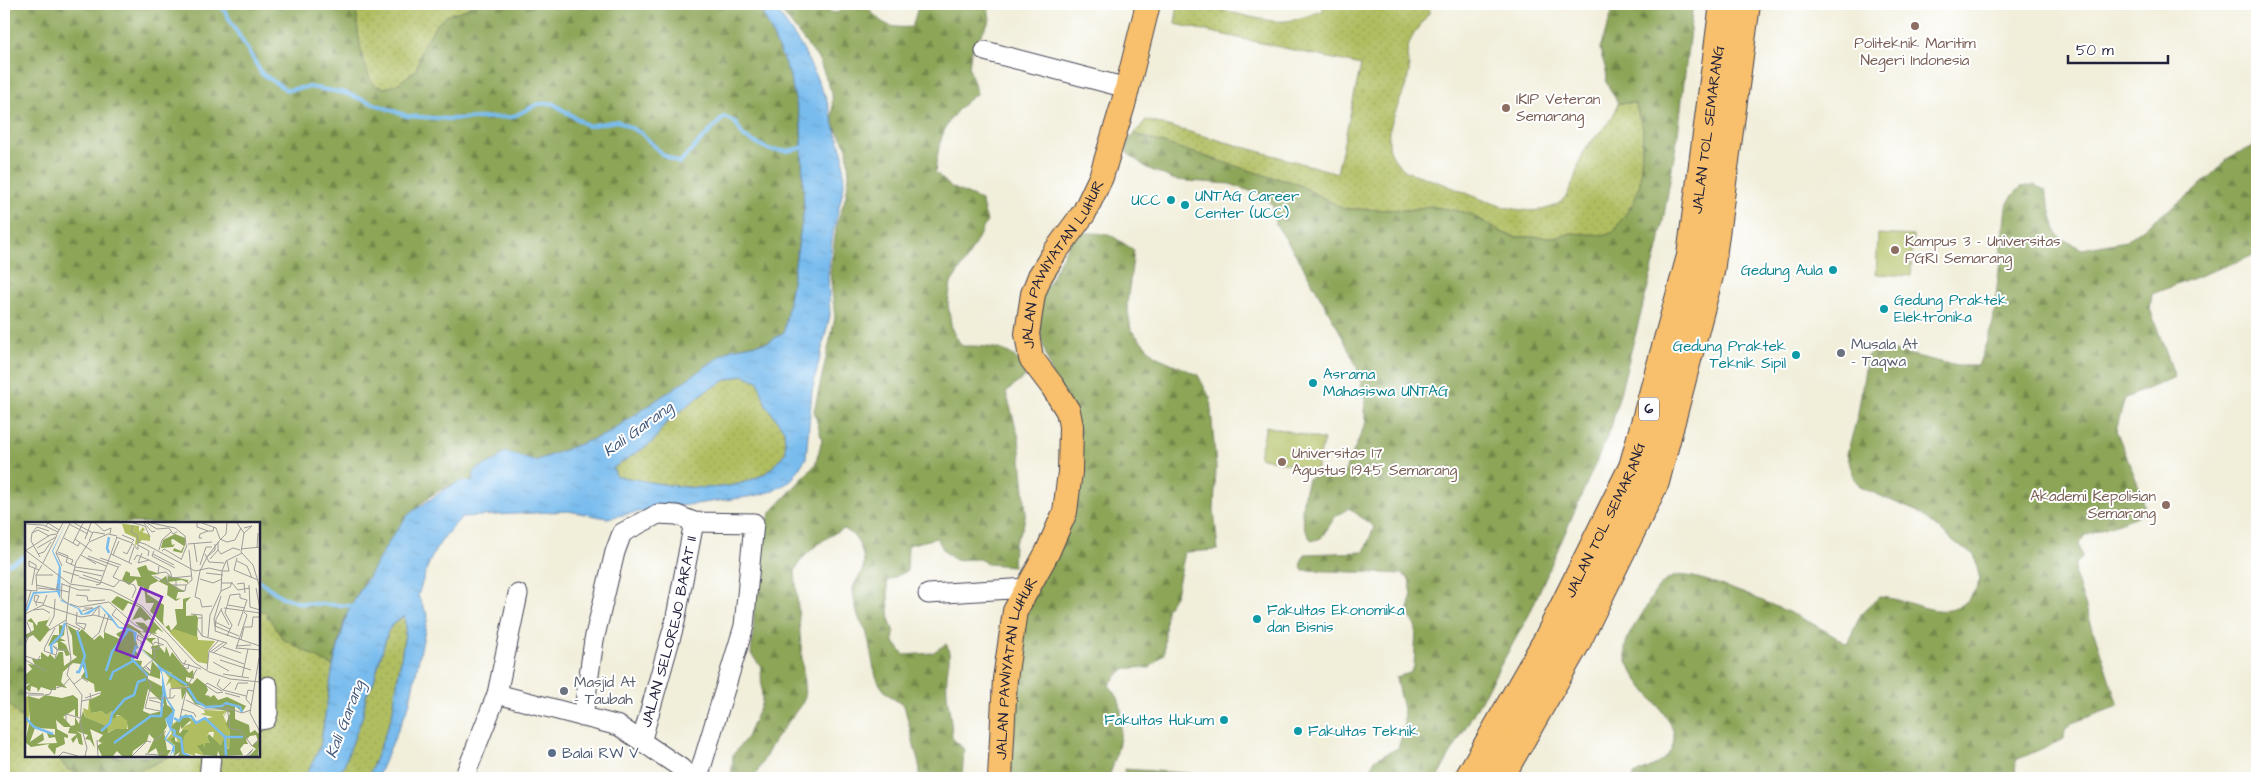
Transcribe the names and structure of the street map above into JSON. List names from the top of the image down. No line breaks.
{"streets":{"highway":["JALAN TOL SEMARANG","6"],"main road":["JALAN PAWIYATAN LUHUR"],"street":["JALAN SELOREJO BARAT II"]},"water":["Kali Garang"],"places":["Politeknik Maritim Negeri Indonesia","IKIP Veteran Semarang","UCC","UNTAG Career Center (UCC)","Kampus 3 - Universitas PGRI Semarang","Gedung Aula","Gedung Praktek Elektronika","Musala At - Taqwa","Gedung Praktek Teknik Sipil","Asrama Mahasiswa UNTAG","Universitas 17 Agustus 1945 Semarang","Akademi Kepolisian Semarang","Fakultas Ekonomika dan Bisnis","Masjid At - Taubah","Fakultas Hukum","Fakultas Teknik","Balai RW V"],"scale_bar":"50 m"}
